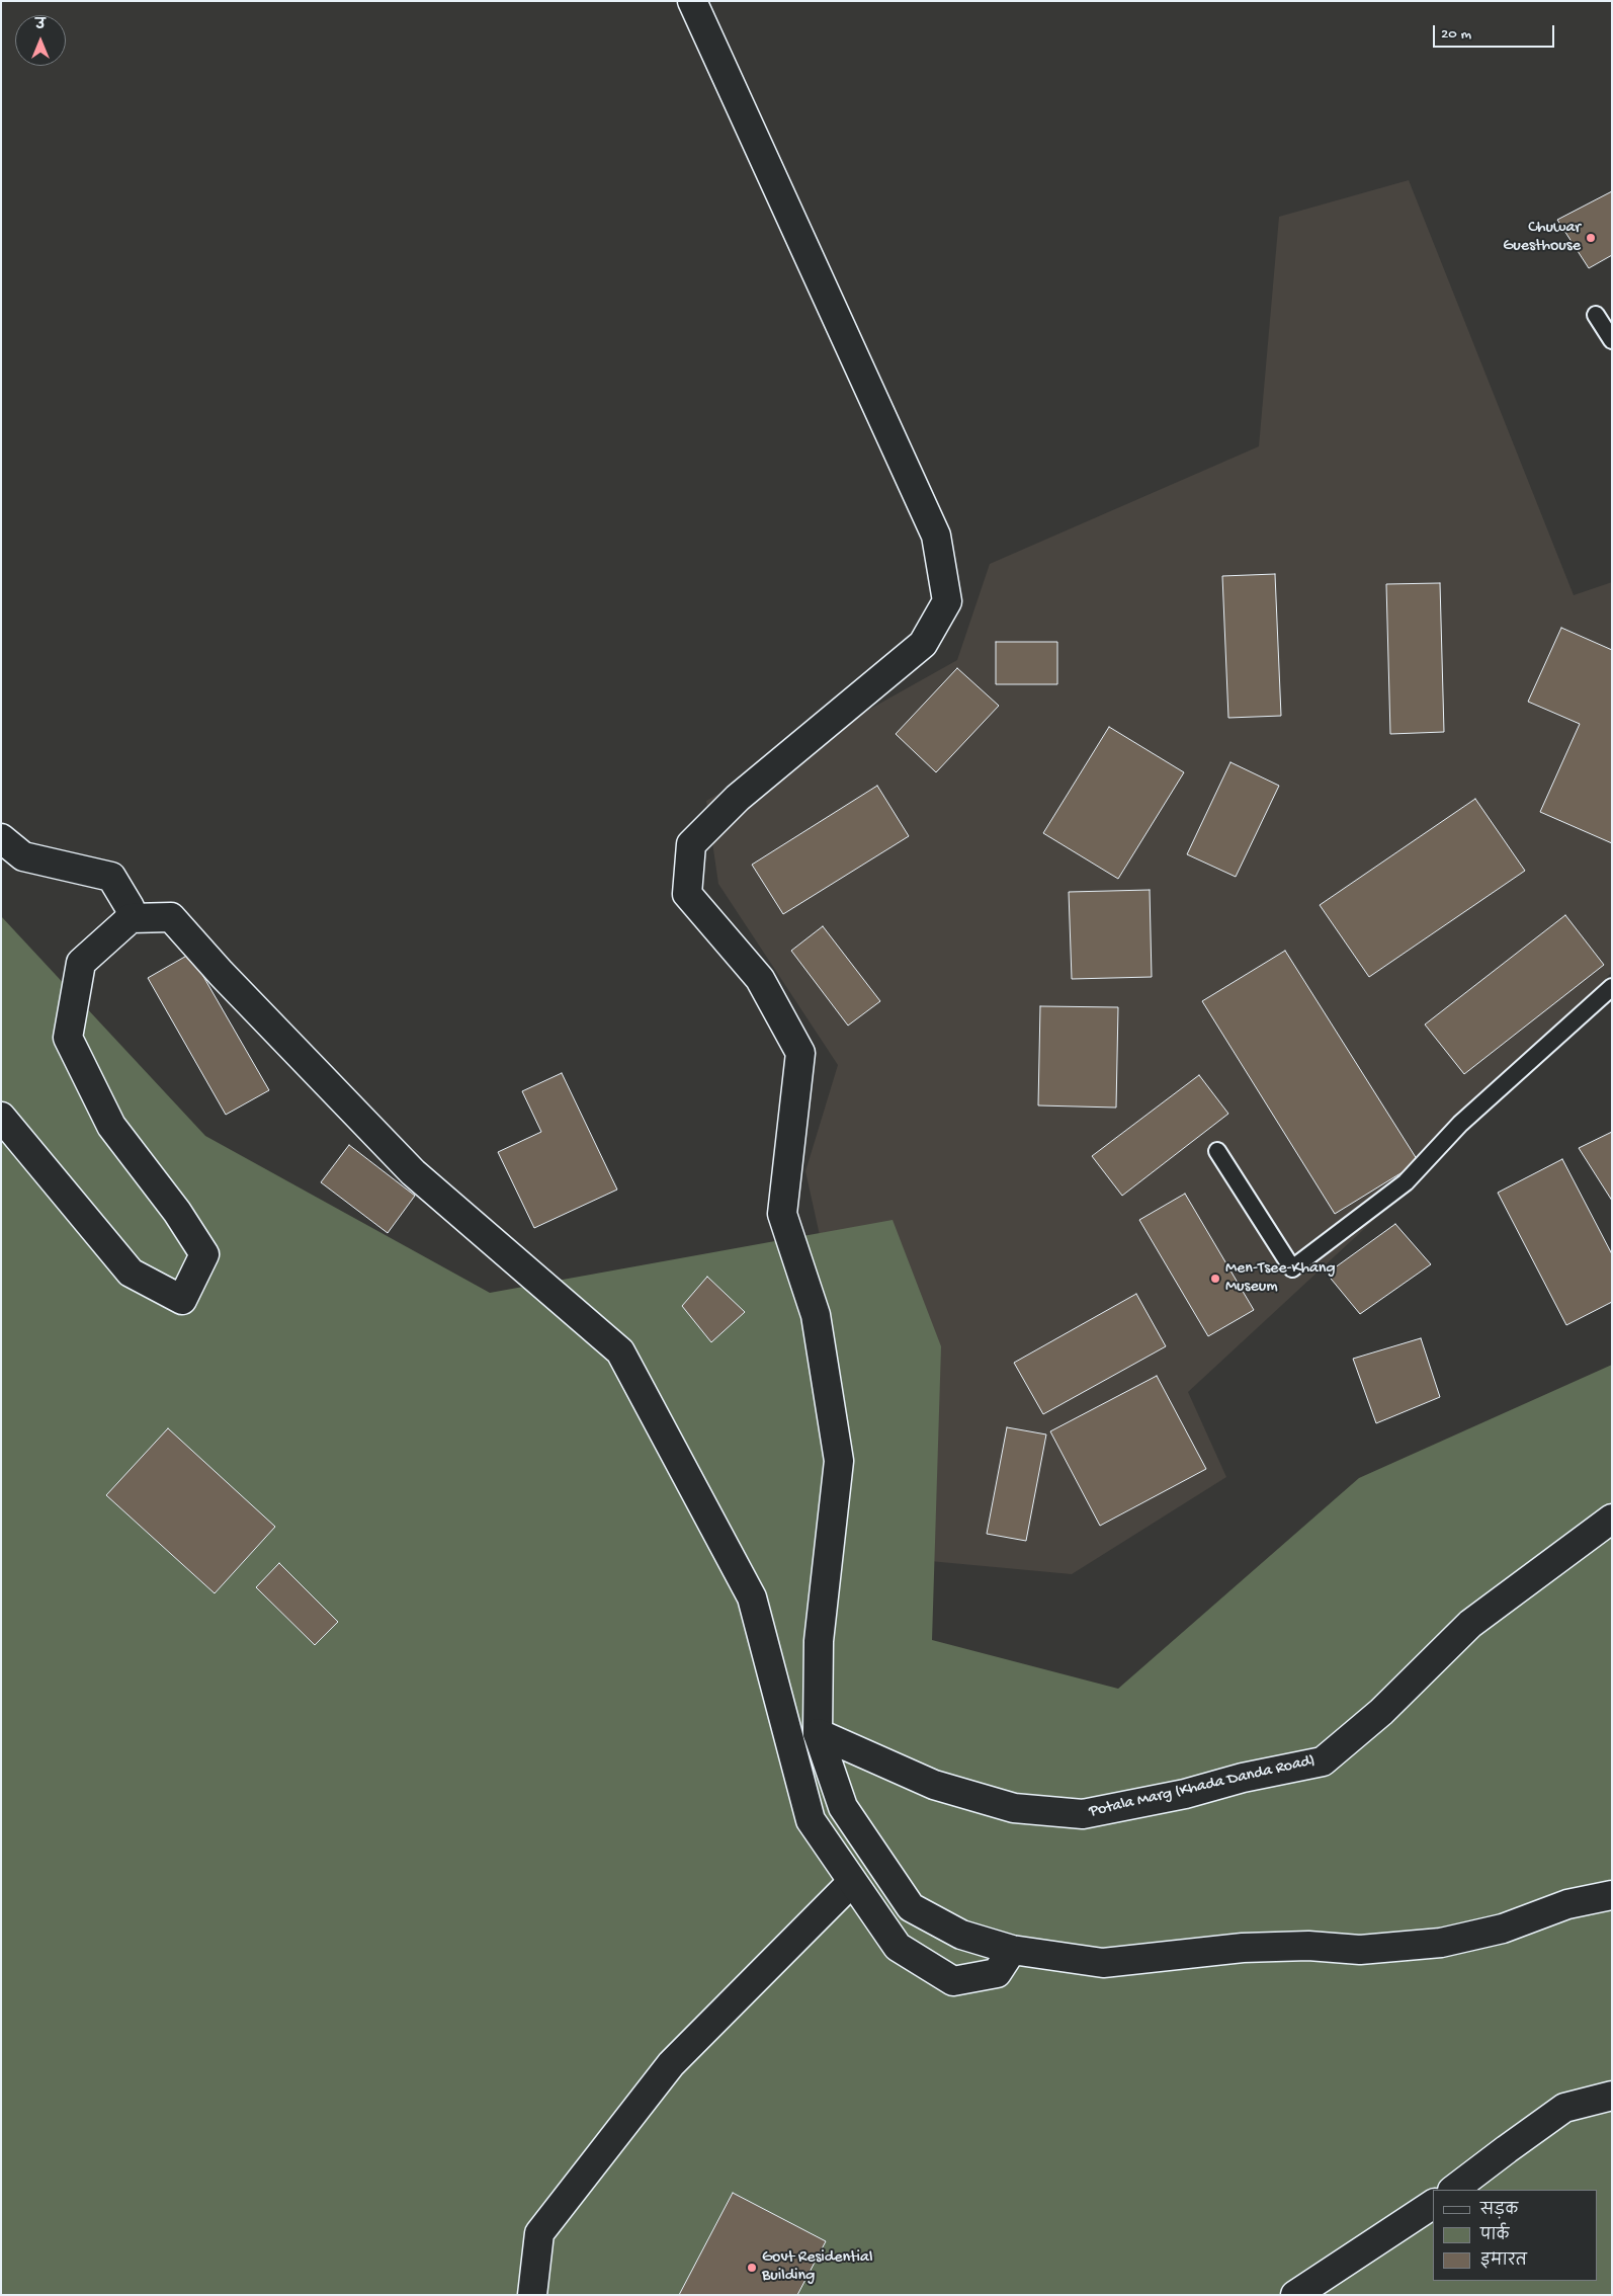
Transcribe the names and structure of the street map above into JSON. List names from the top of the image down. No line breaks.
{"streets":{"street":["Potala Marg (Khada Danda Road)"]},"places":["Chuwar Guesthouse","Men-Tsee-Khang Museum","Govt Residential Building"],"legend":["सड़क","पार्क","इमारत"],"scale_bar":"20 m","north":"top"}
